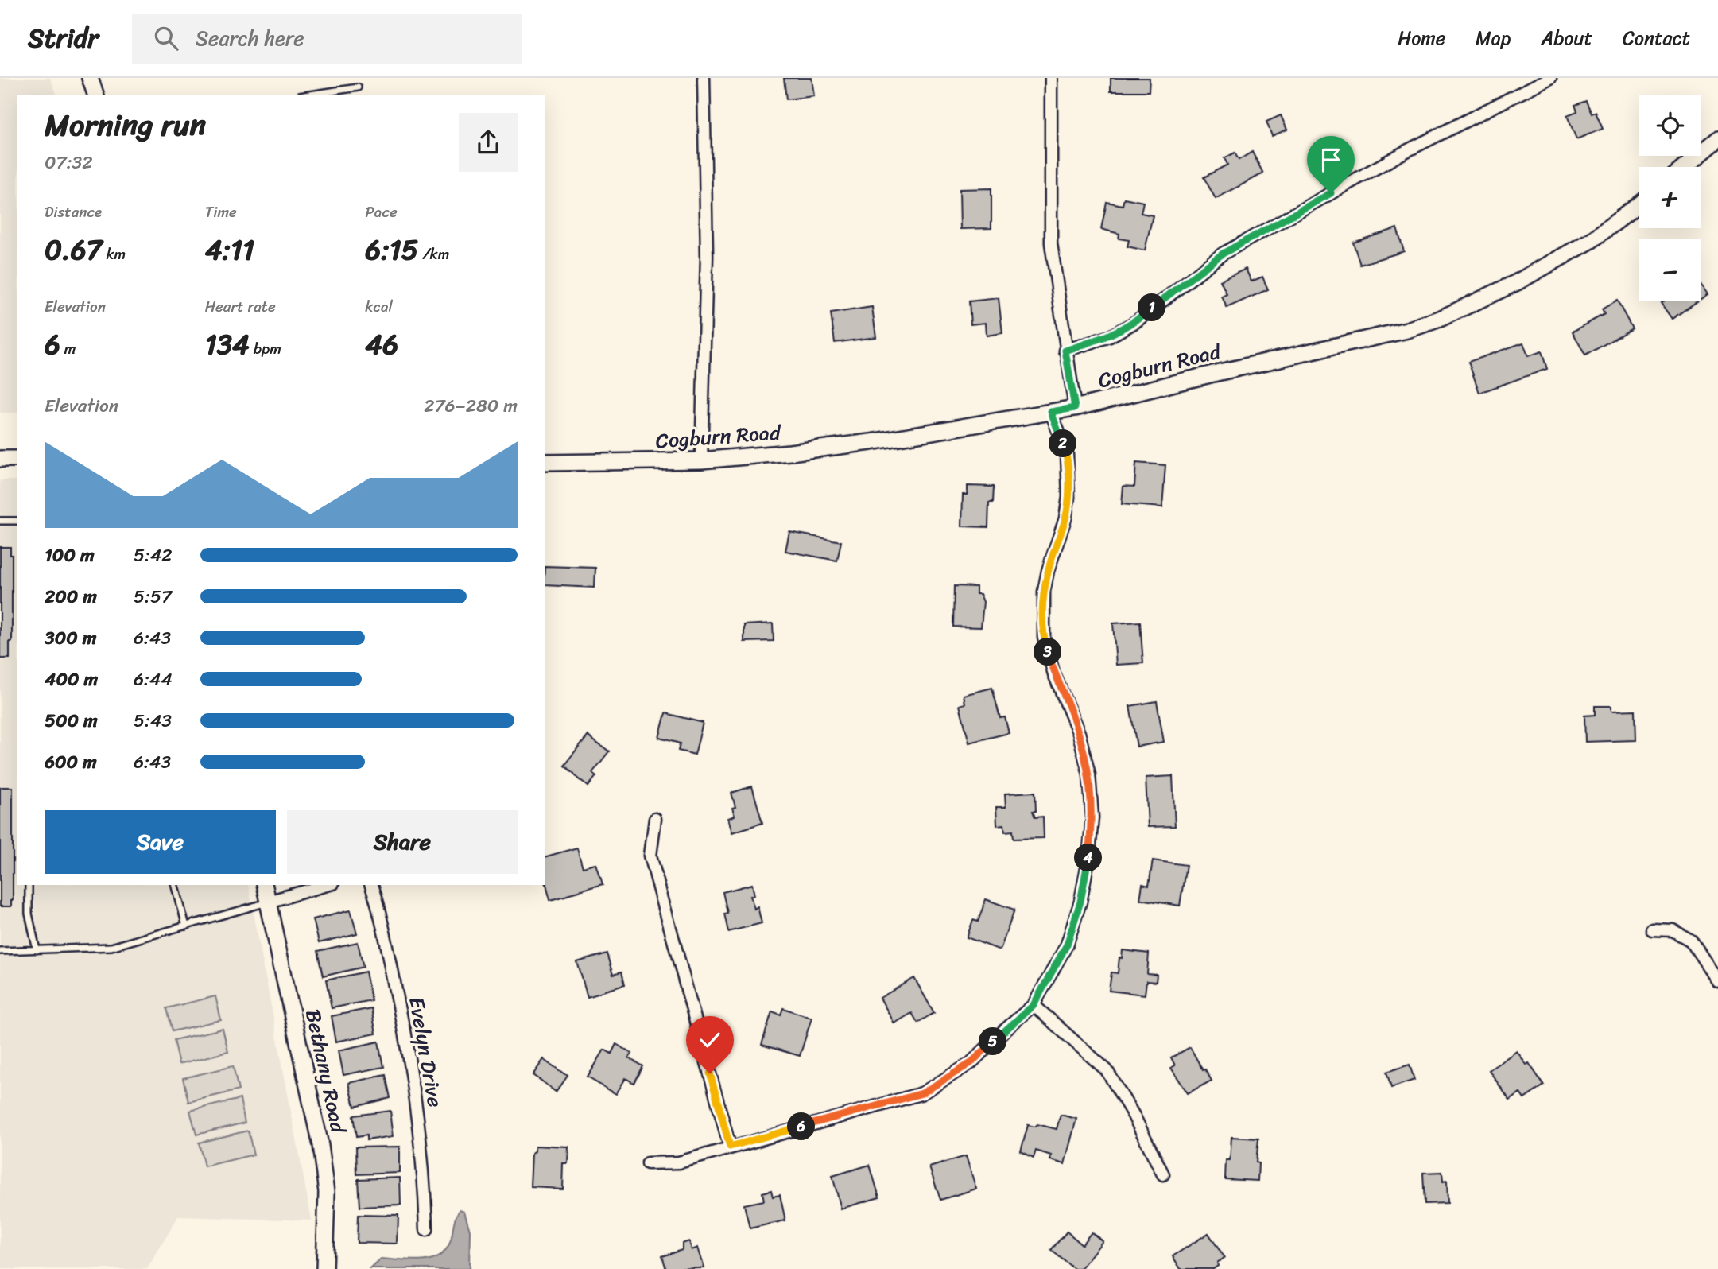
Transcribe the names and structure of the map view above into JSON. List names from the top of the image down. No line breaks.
{"streets":{"street":["Cogburn Road","Evelyn Drive","Bethany Road"]},"page":{"header":"Stridr","search":"Search here","nav":["Home","Map","About","Contact"],"map_buttons":["+","−"],"heading":["Morning run","07:32"],"stats":[["Distance","0.67 km"],["Time","4:11"],["Pace","6:15 /km"],["Elevation","6 m"],["Heart rate","134 bpm"],["kcal","46"]],"pins":["1","2","3","4","5","6"],"chart":["Elevation","276–280 m"],"list":[{"name":"100 m","note":"5:42"},{"name":"200 m","note":"5:57"},{"name":"300 m","note":"6:43"},{"name":"400 m","note":"6:44"},{"name":"500 m","note":"5:43"},{"name":"600 m","note":"6:43"}],"buttons":["Save","Share"]}}
